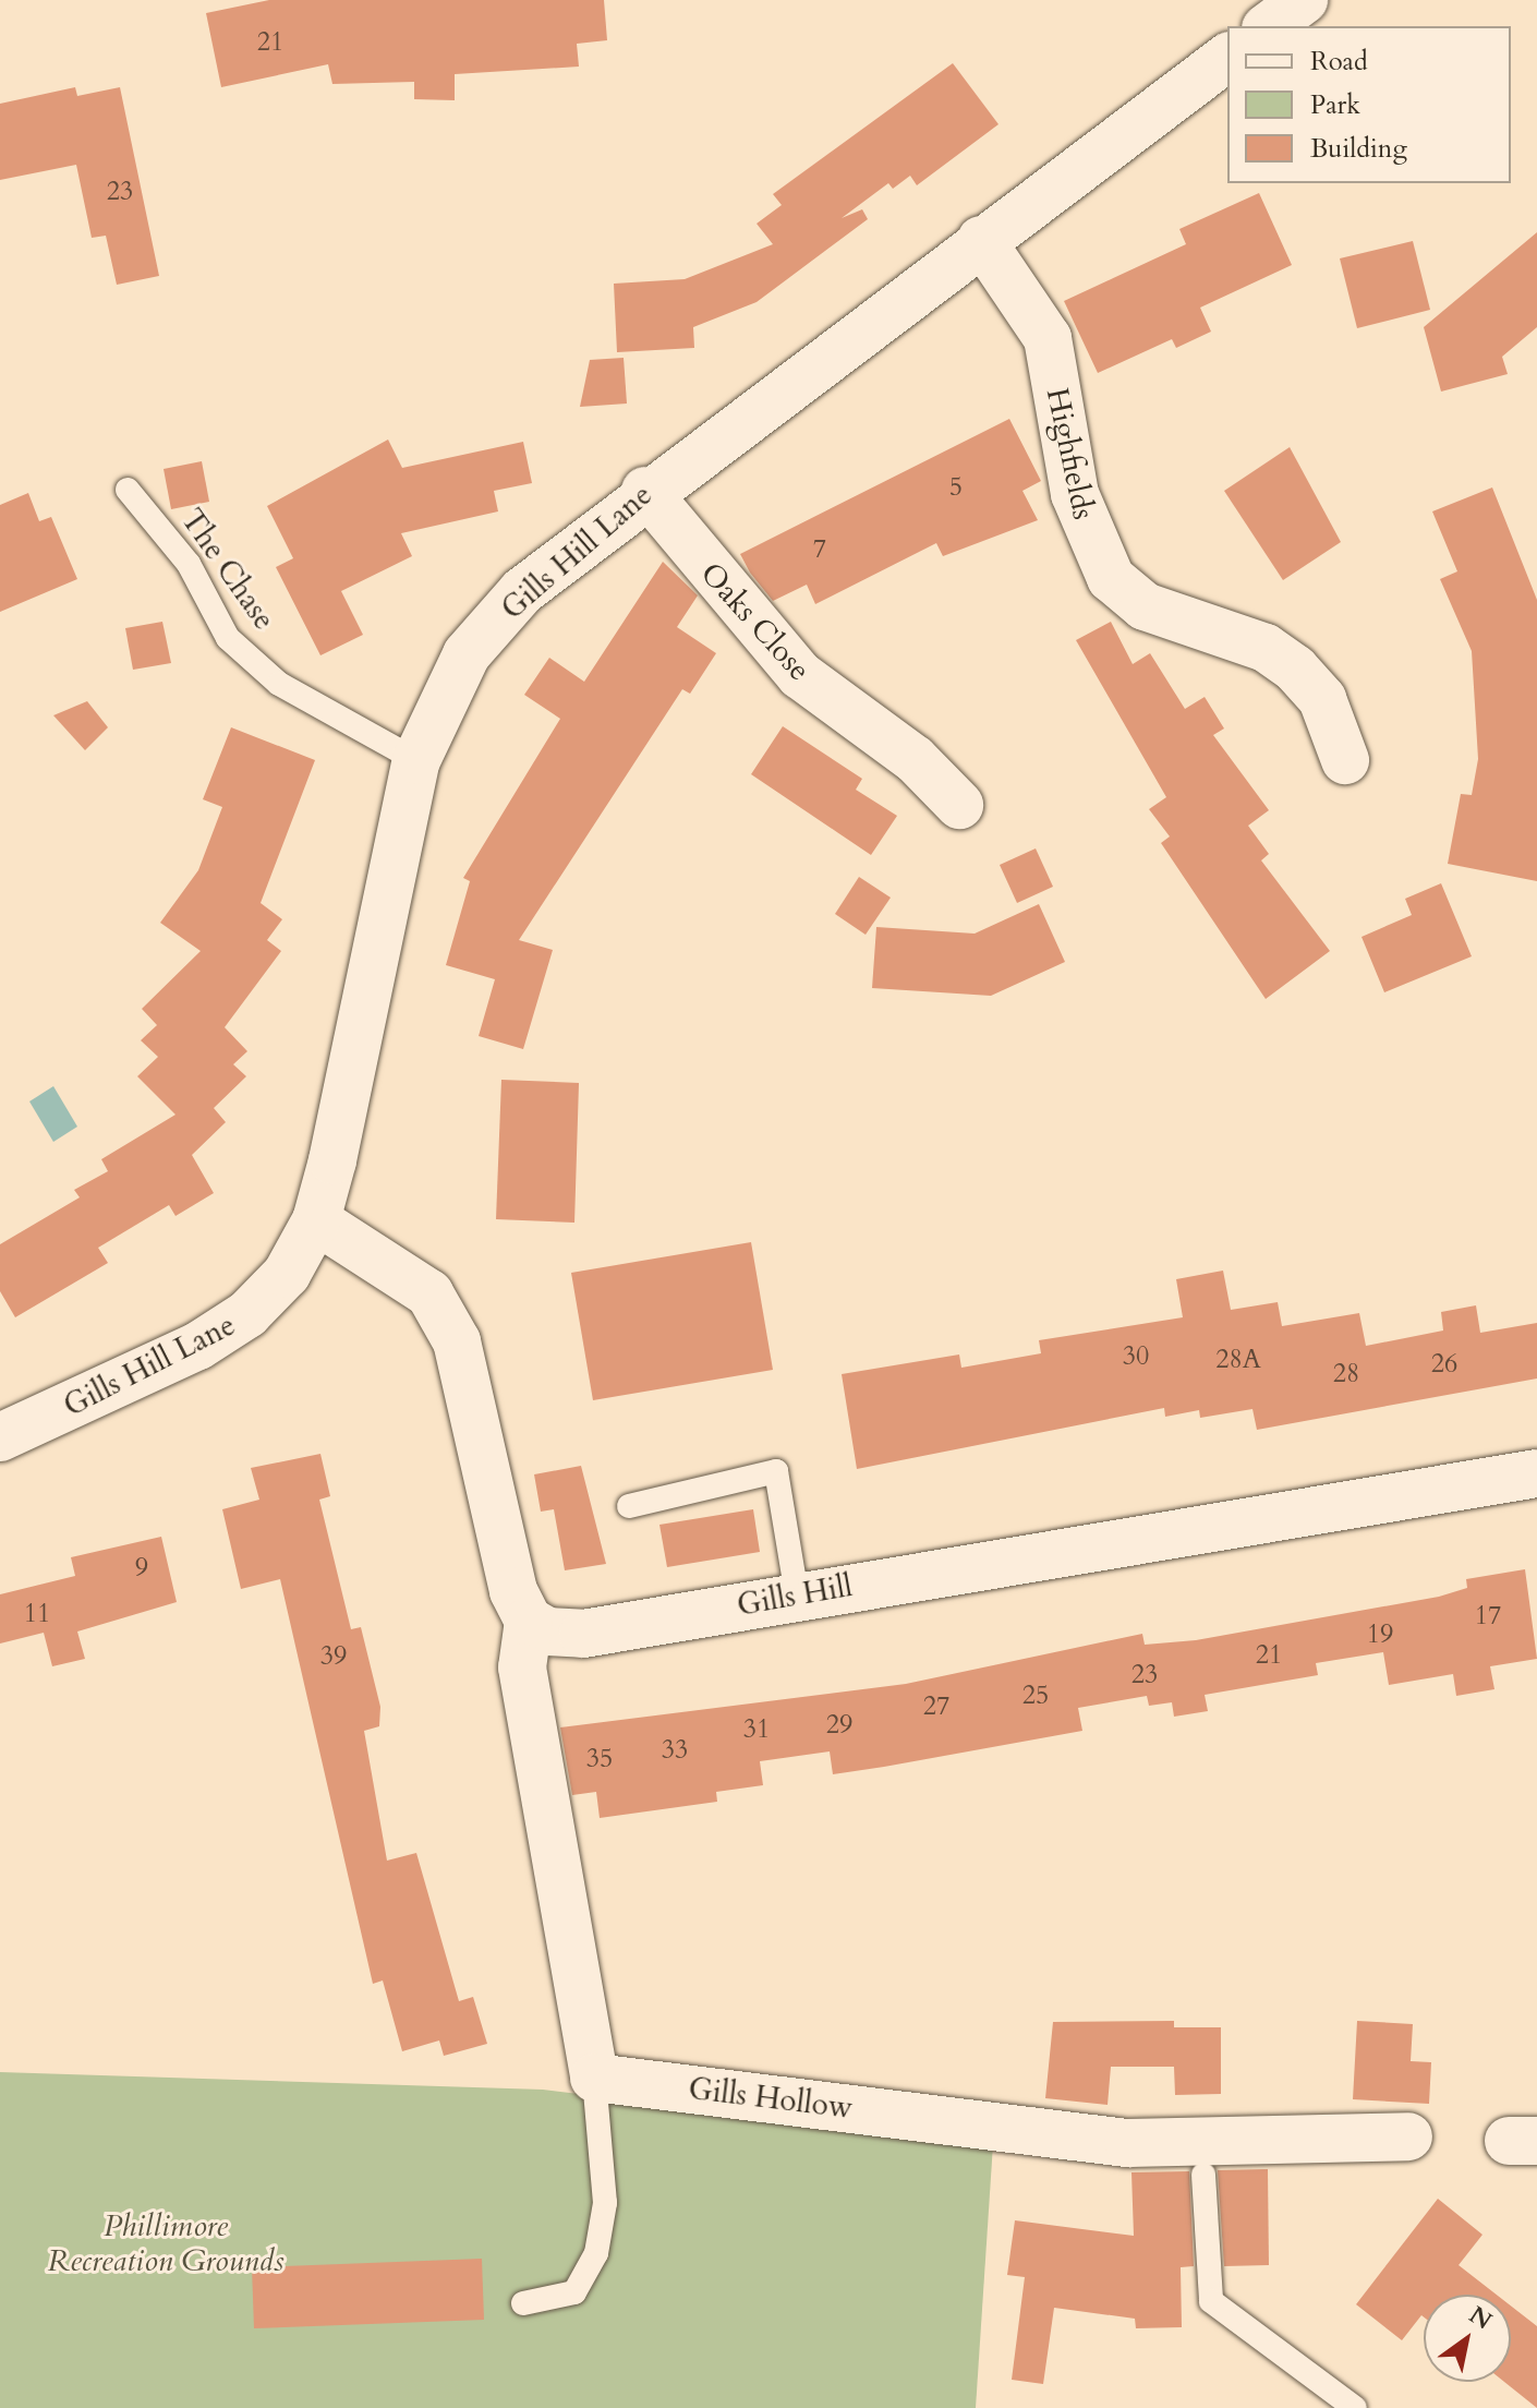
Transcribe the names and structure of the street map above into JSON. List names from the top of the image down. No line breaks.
{"streets":{"street":["Highfields","Gills Hill Lane","Oaks Close","Gills Hill","Gills Hollow"],"lane":["The Chase"]},"crossings":[["Highfields","Gills Hill Lane"],["Gills Hill Lane","The Chase"],["Gills Hill Lane","Oaks Close"]],"parks":["Phillimore Recreation Grounds"],"house_numbers":["21","23","5","7","30","28A","26","28","9","11","17","19","21","39","23","25","27","29","31","33","35"],"legend":["Road","Park","Building"],"north":"top right"}
